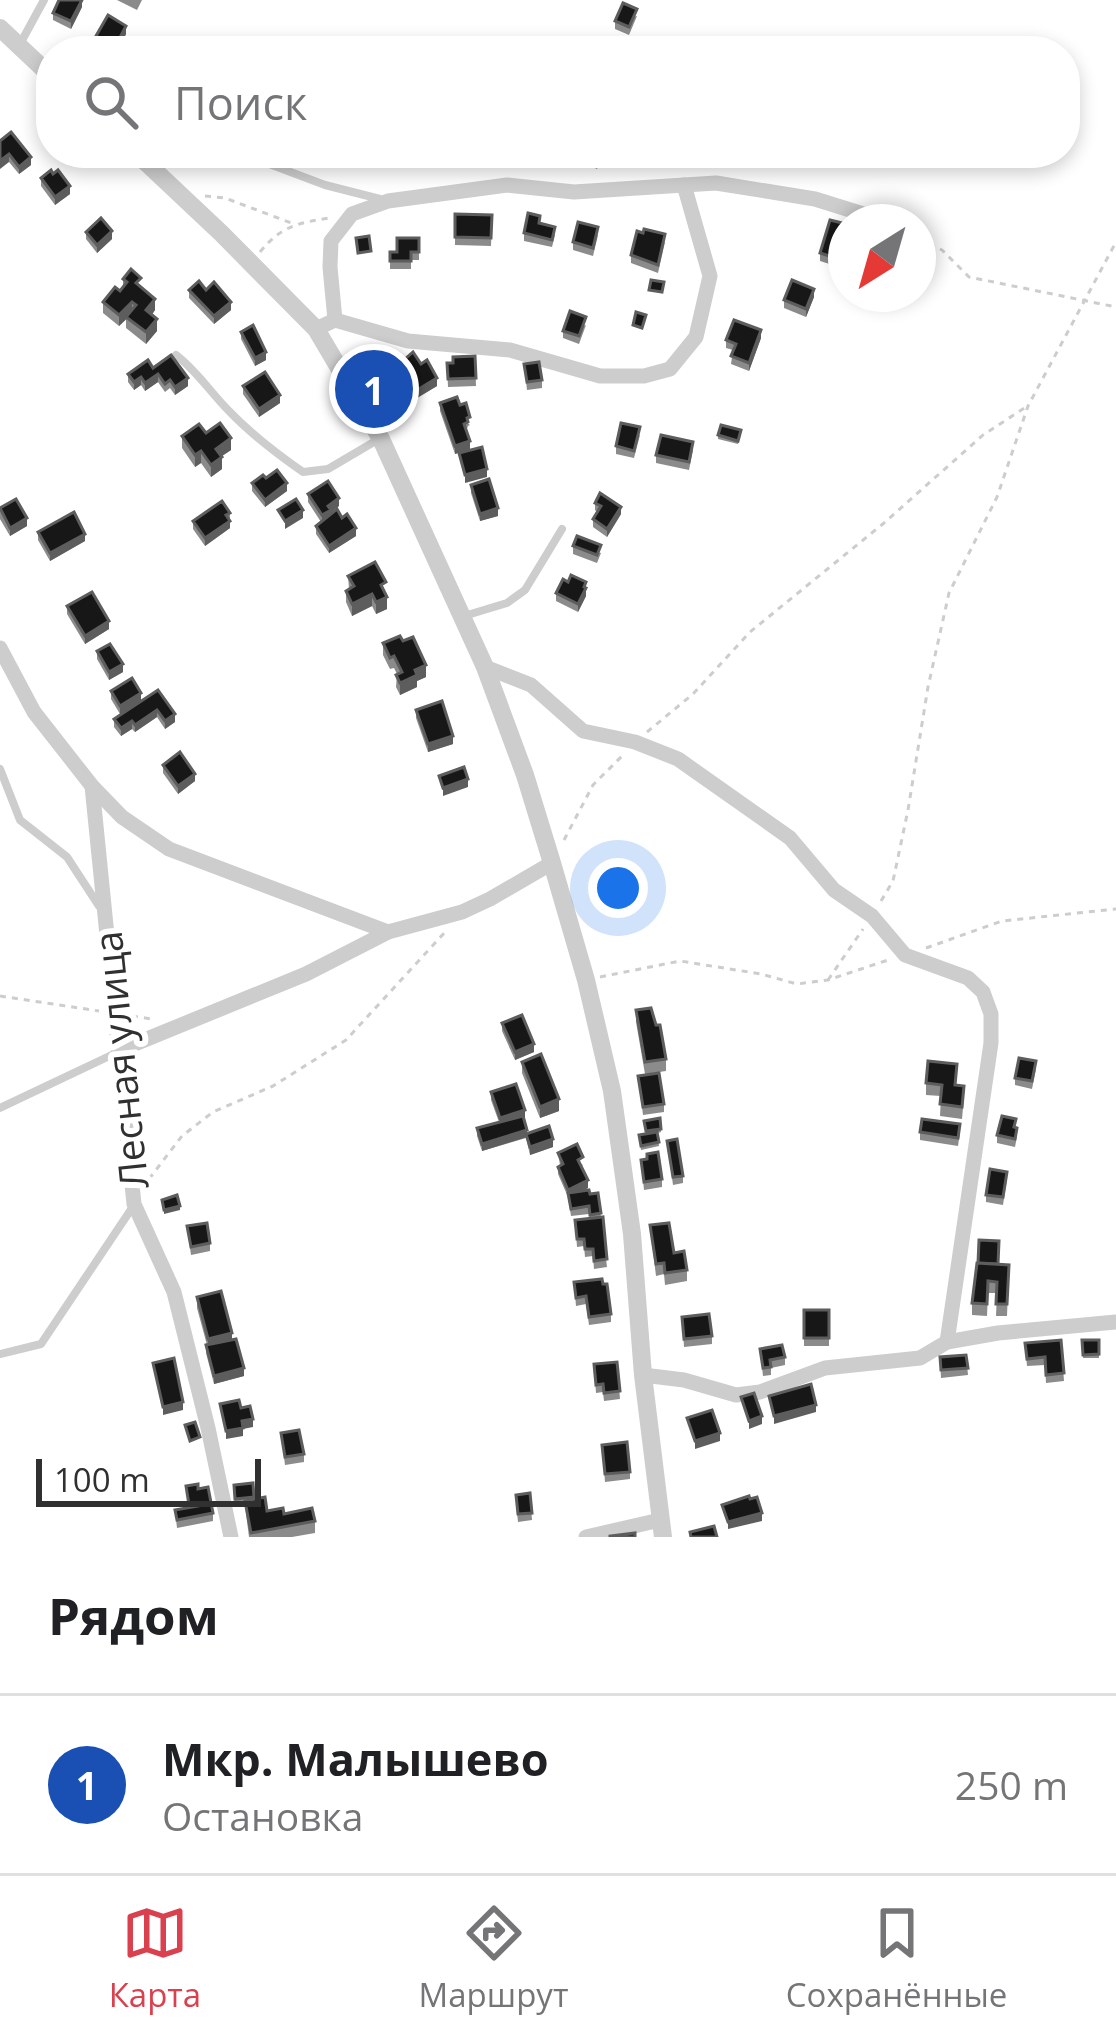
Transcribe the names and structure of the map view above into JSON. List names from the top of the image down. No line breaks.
{"streets":{"street":["Лесная улица"]},"scale_bar":"100 m","north":"bottom left","page":{"search":"Поиск","pins":"1","scale":"100 m","heading":"Рядом","list":[{"mark":"1","name":"Мкр. Малышево","note":"Остановка","value":"250 m"}],"nav":["Карта","Маршрут","Сохранённые"]}}
